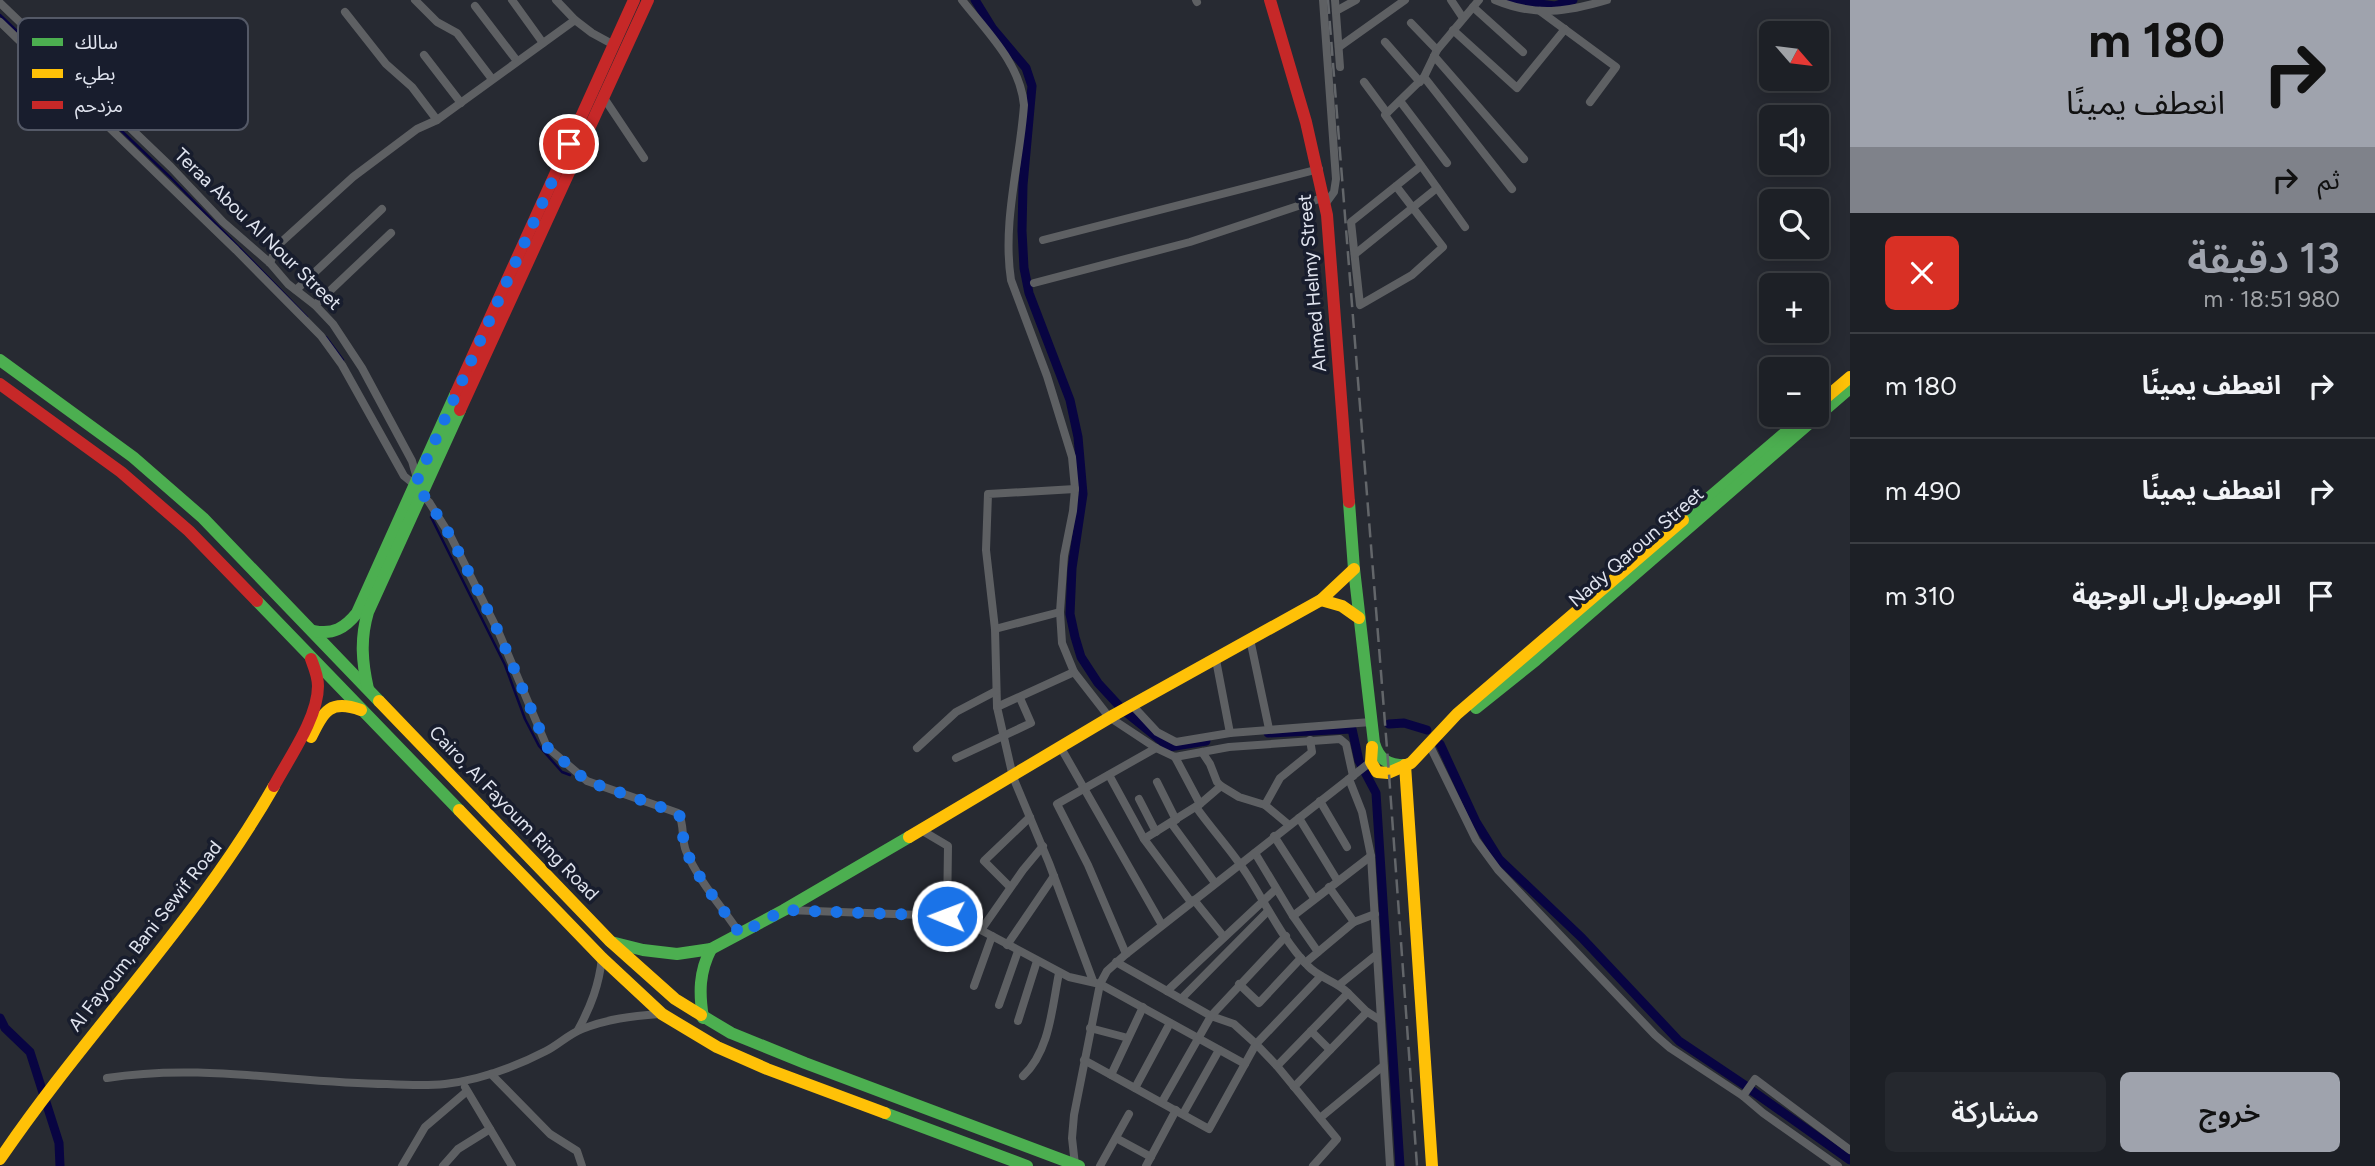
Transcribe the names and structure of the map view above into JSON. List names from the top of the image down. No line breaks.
{"streets":{"main road":["Ahmed Helmy Street","Nady Qaroun Street","Cairo, Al Fayoum Ring Road","Al Fayoum, Bani Sewif Road"],"street":["Teraa Abou Al Nour Street"]},"crossings":[["Ahmed Helmy Street","Nady Qaroun Street"],["Cairo, Al Fayoum Ring Road","Al Fayoum, Bani Sewif Road"]],"legend":["سالك","بطيء","مزدحم"],"north":"bottom right","page":{"turn":["180 m","انعطف يمينًا"],"map_buttons":["+","−"],"then":"ثم","heading":["13 دقيقة","980 m · 18:51"],"list":[{"name":"انعطف يمينًا","value":"180 m"},{"name":"انعطف يمينًا","value":"490 m"},{"name":"الوصول إلى الوجهة","value":"310 m"}],"buttons":["خروج","مشاركة"]}}
